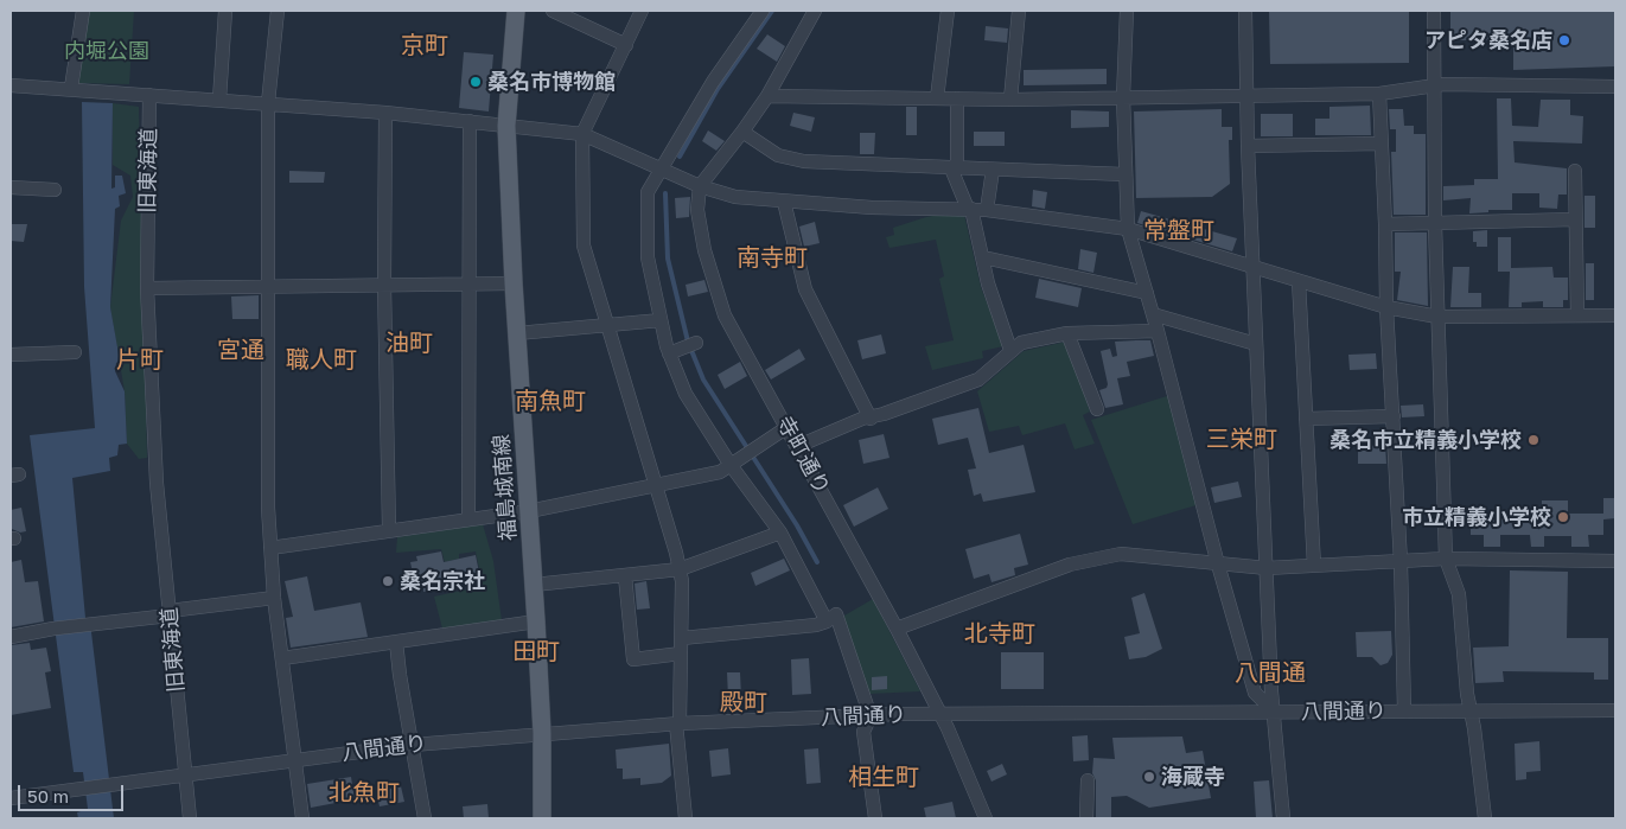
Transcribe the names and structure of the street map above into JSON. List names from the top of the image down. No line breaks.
{"streets":{"main road":["福島城南線"],"street":["旧東海道","寺町通り","八間通り"]},"crossings":[["旧東海道","八間通り"],["寺町通り","八間通り"],["福島城南線","八間通り"]],"districts":["京町","常盤町","南寺町","油町","宮通","片町","職人町","南魚町","三栄町","北寺町","田町","八間通","殿町","相生町","北魚町"],"parks":["内堀公園"],"places":["アピタ桑名店","桑名市博物館","桑名市立精義小学校","市立精義小学校","桑名宗社","海蔵寺"],"scale_bar":"50 m"}
